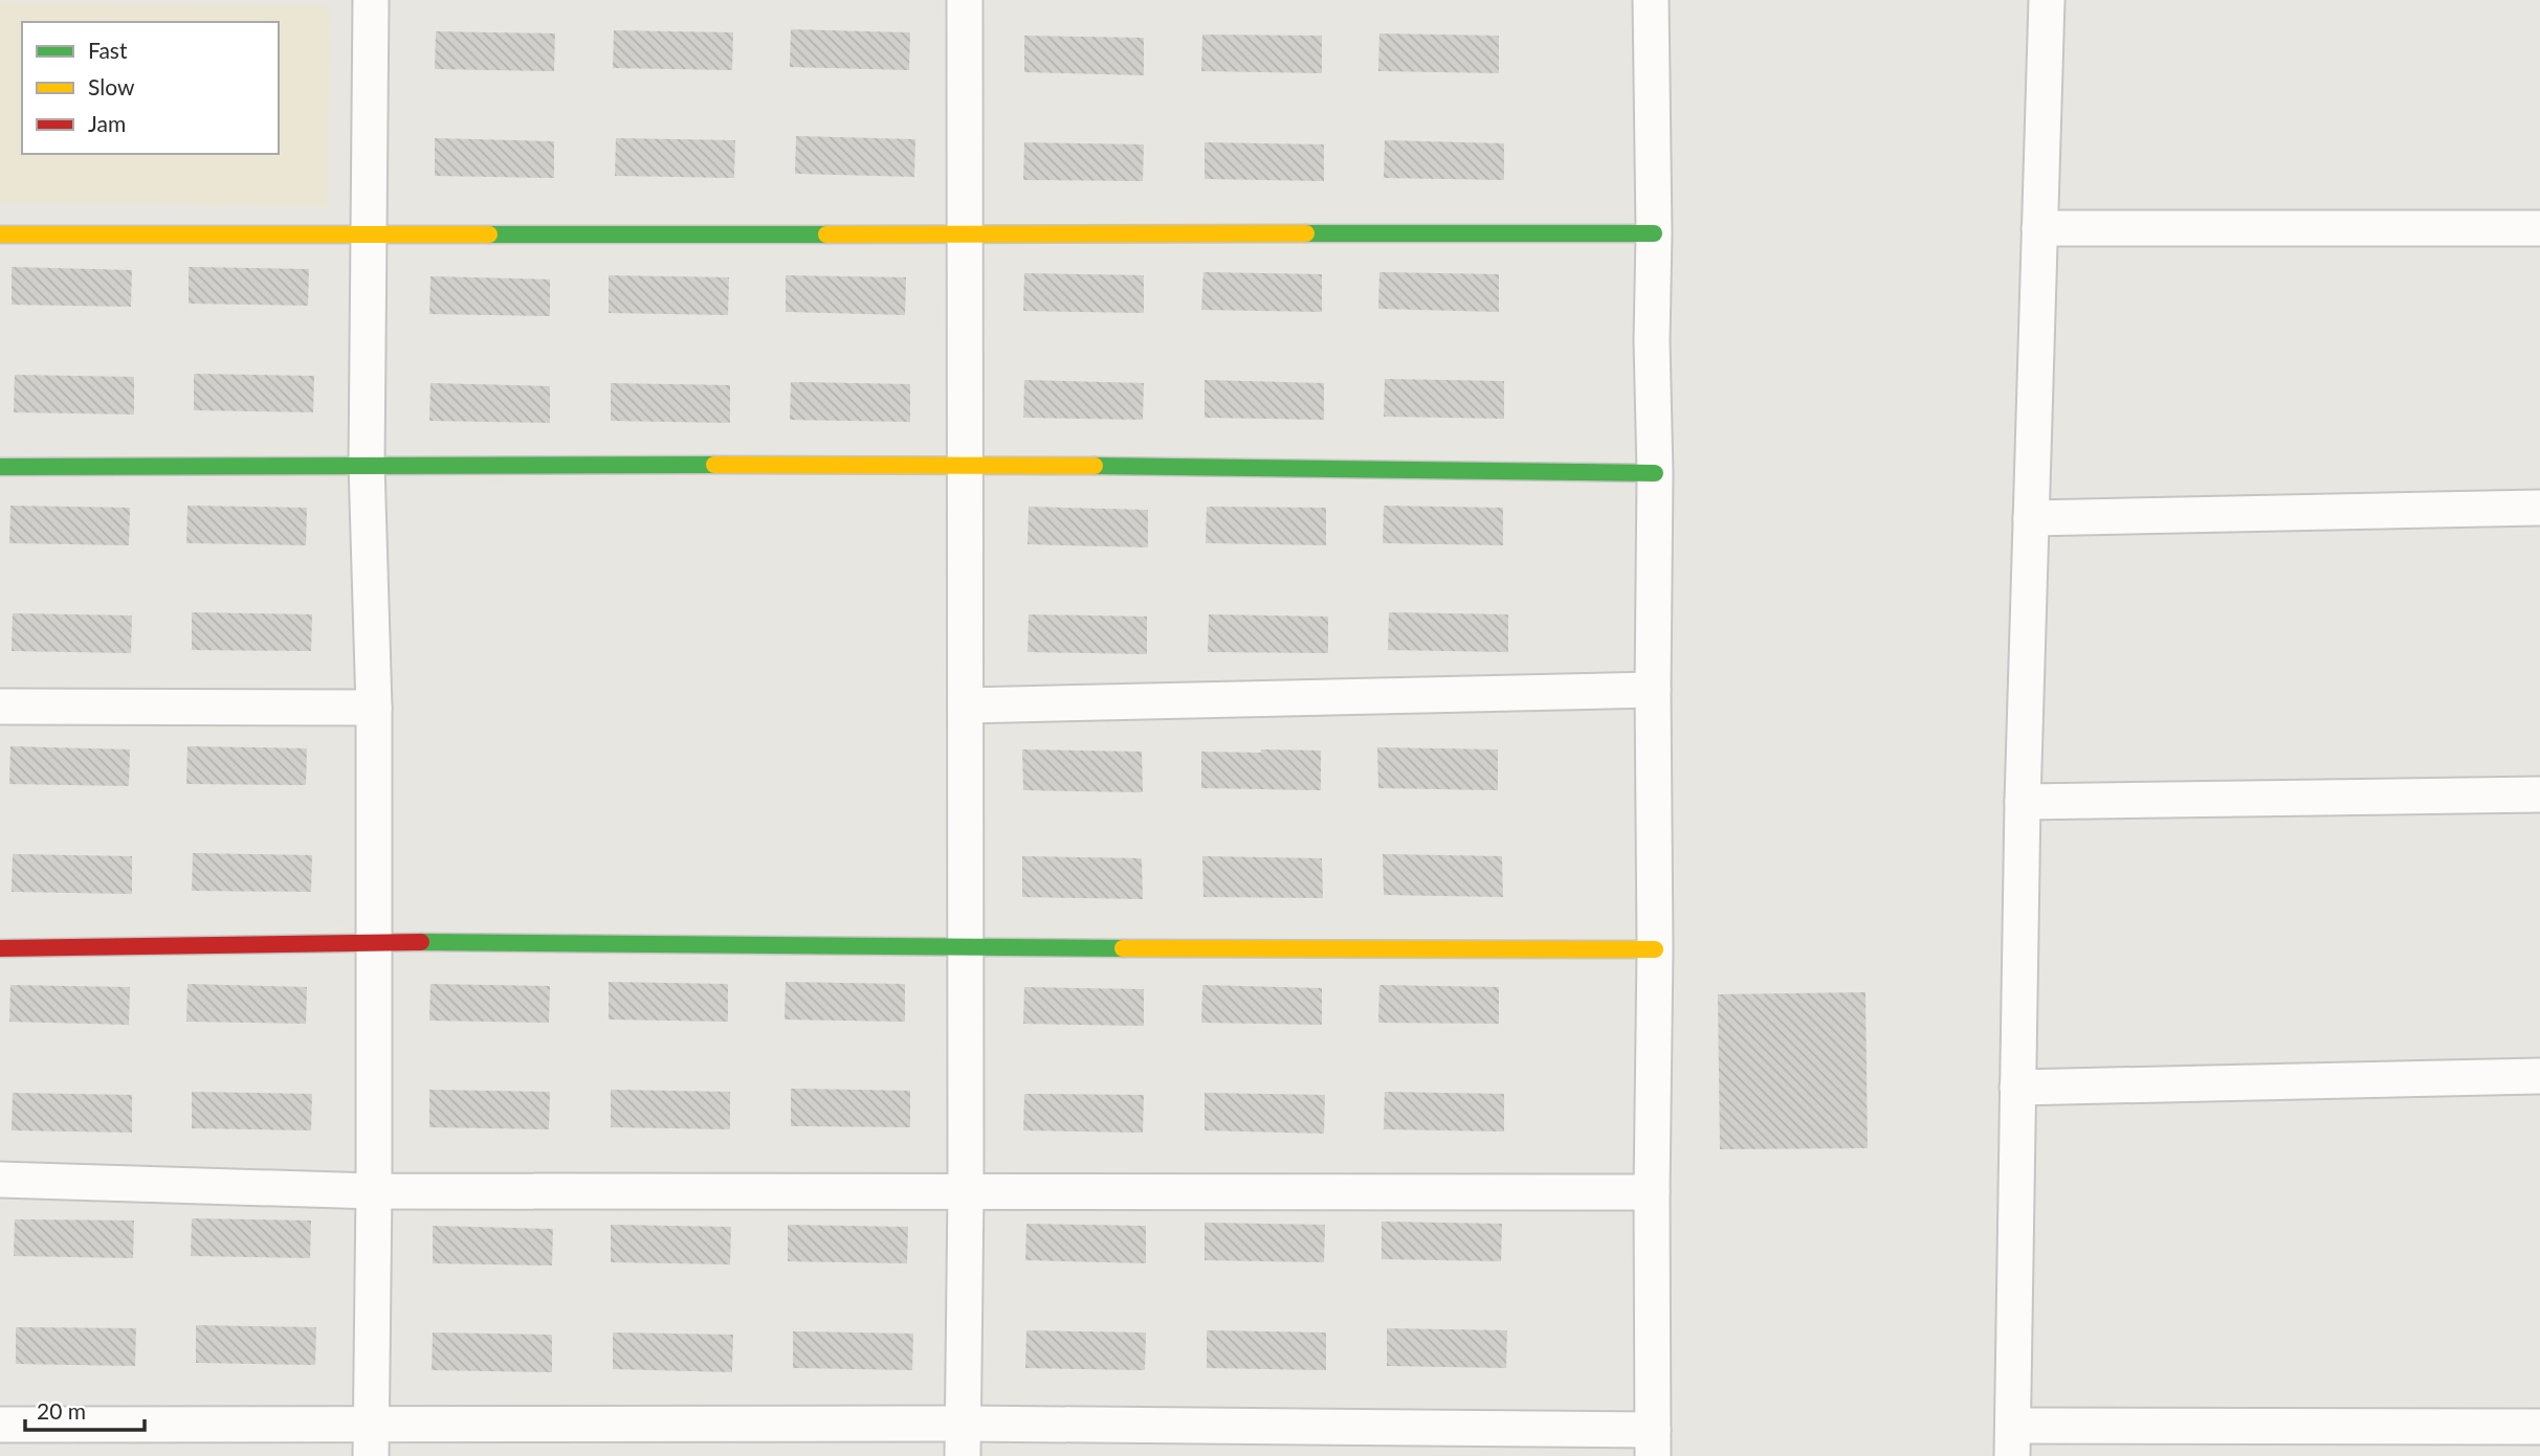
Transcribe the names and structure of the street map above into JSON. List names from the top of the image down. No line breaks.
{"legend":["Fast","Slow","Jam"],"scale_bar":"20 m"}
